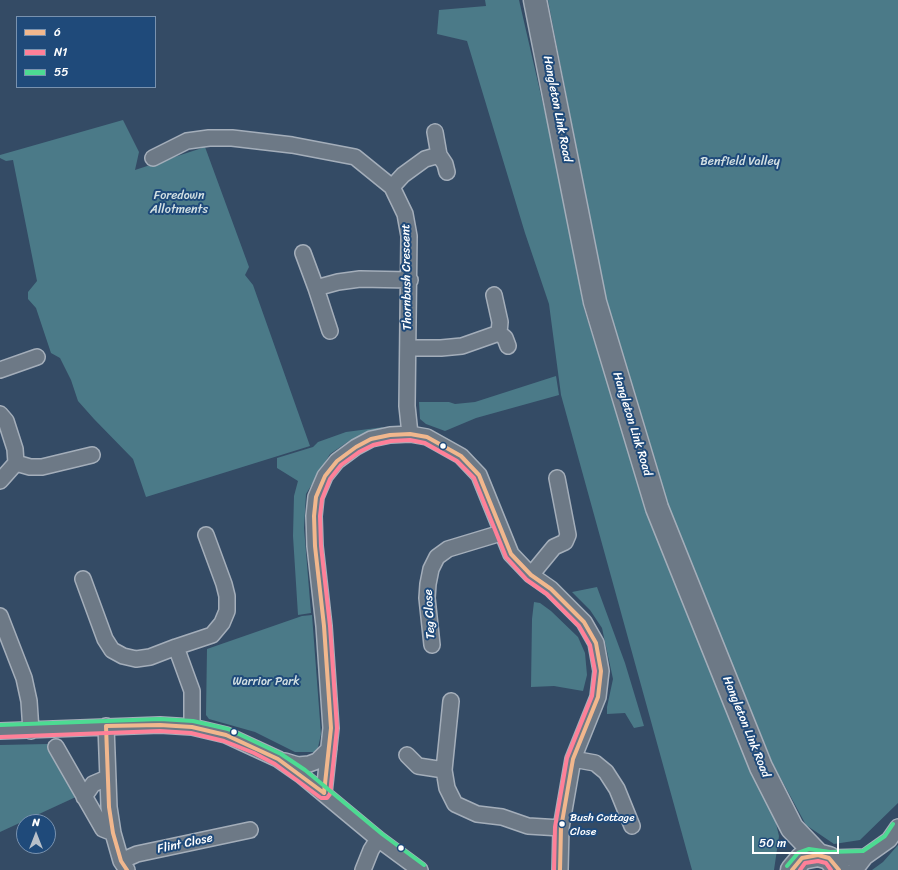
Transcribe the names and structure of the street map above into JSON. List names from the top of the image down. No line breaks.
{"streets":{"highway":["Hangleton Link Road"],"street":["Thornbush Crescent","Teg Close","Flint Close"]},"parks":["Benfield Valley","Foredown Allotments","Warrior Park"],"places":["Bush Cottage Close"],"lines":["transit line 6","transit line N1","transit line 55"],"legend":["6","N1","55"],"scale_bar":"50 m","north":"top"}
